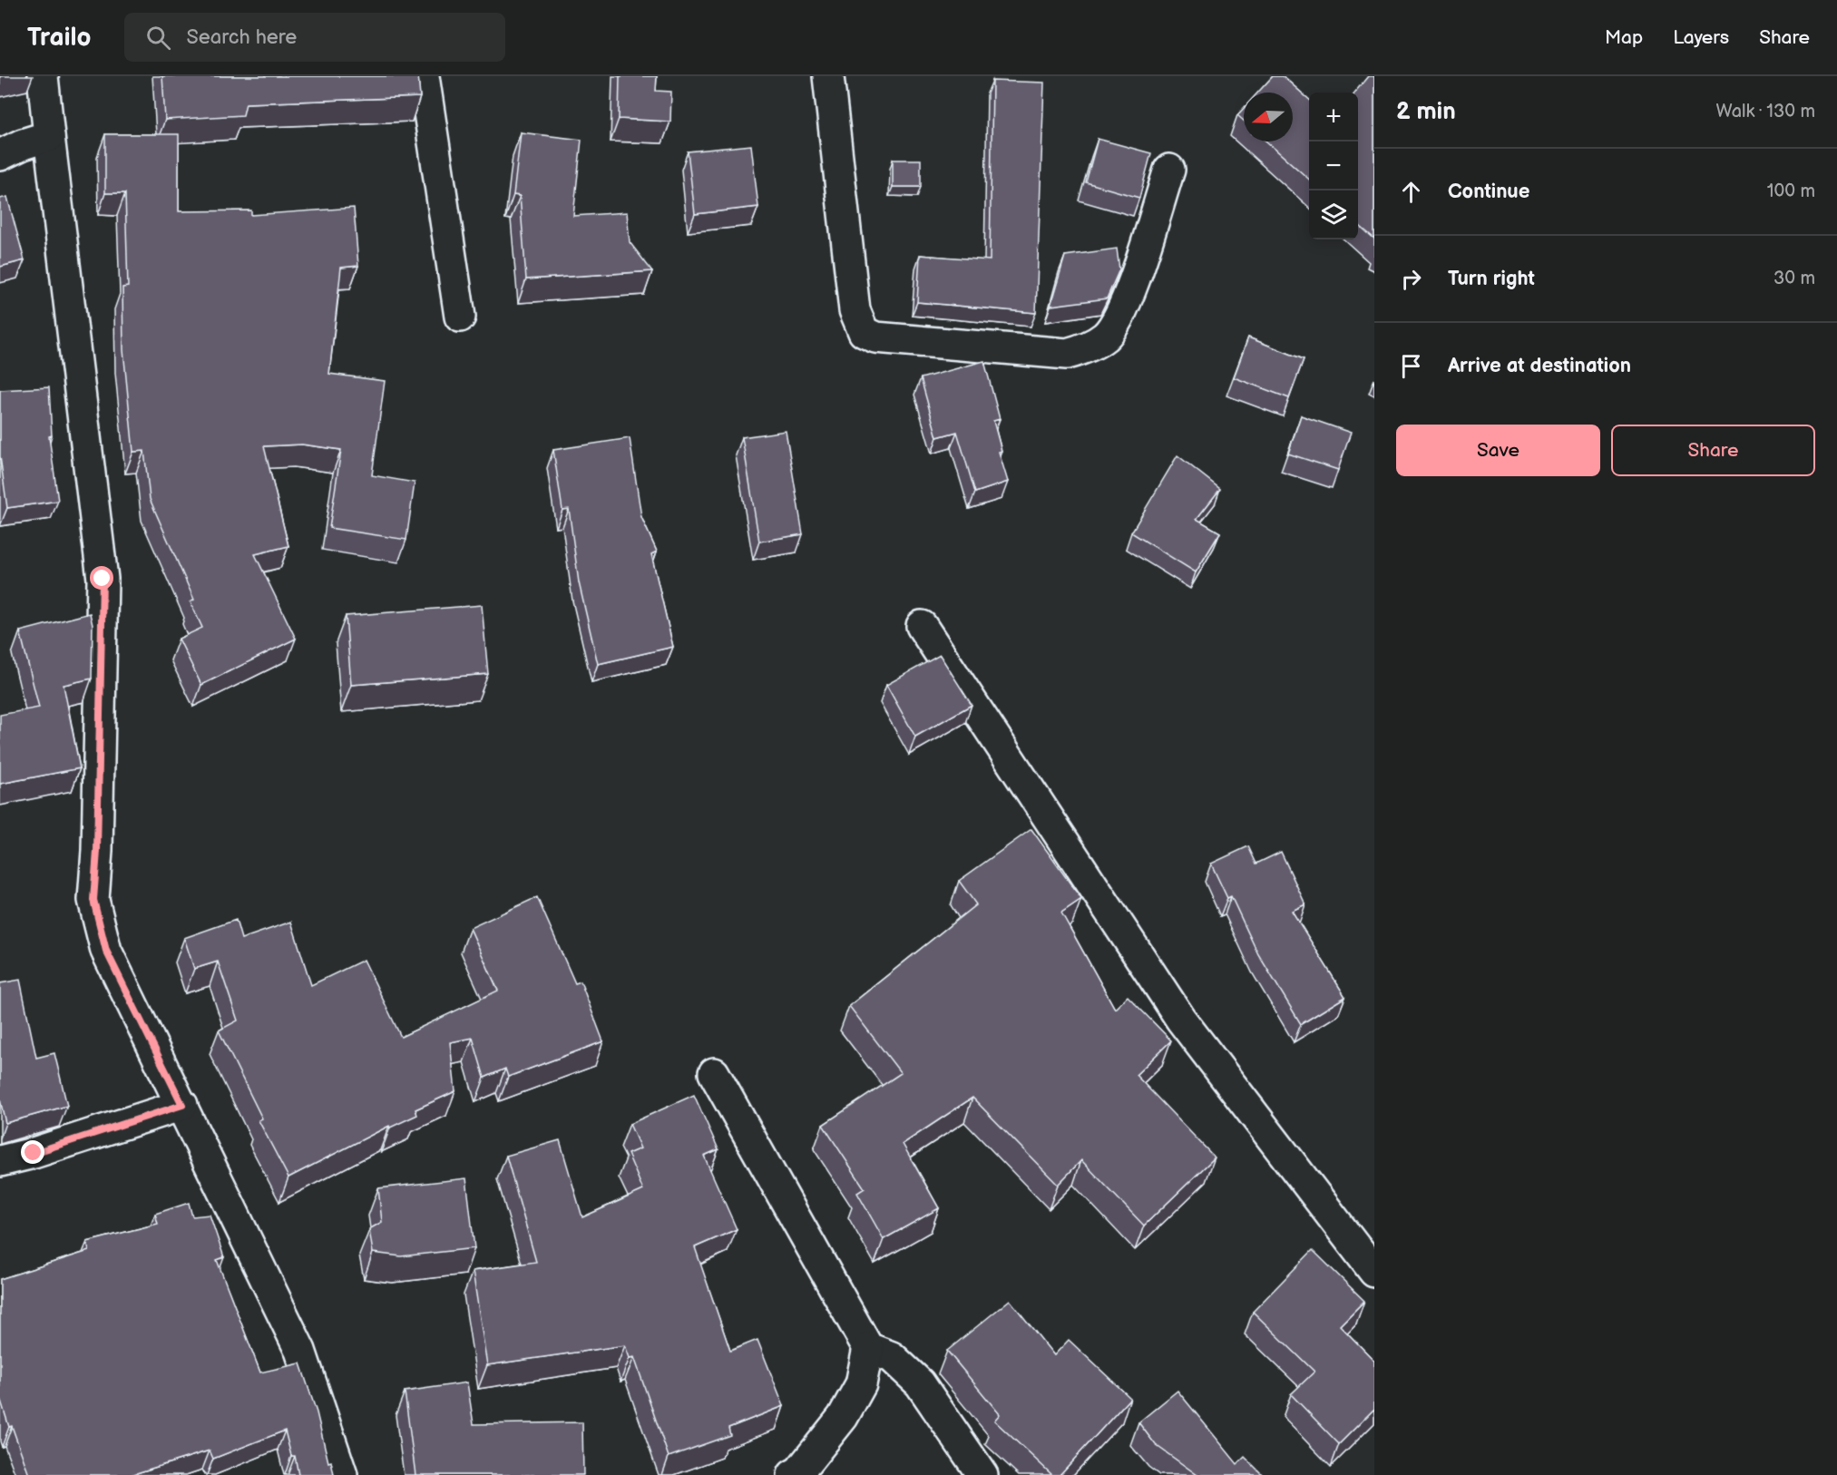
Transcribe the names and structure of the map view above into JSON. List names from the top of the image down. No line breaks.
{"north":"left","page":{"header":"Trailo","search":"Search here","nav":["Map","Layers","Share"],"heading":["2 min","Walk · 130 m"],"map_buttons":["+","−"],"list":[["Continue","100 m"],["Turn right","30 m"],"Arrive at destination"],"buttons":["Save","Share"]}}
